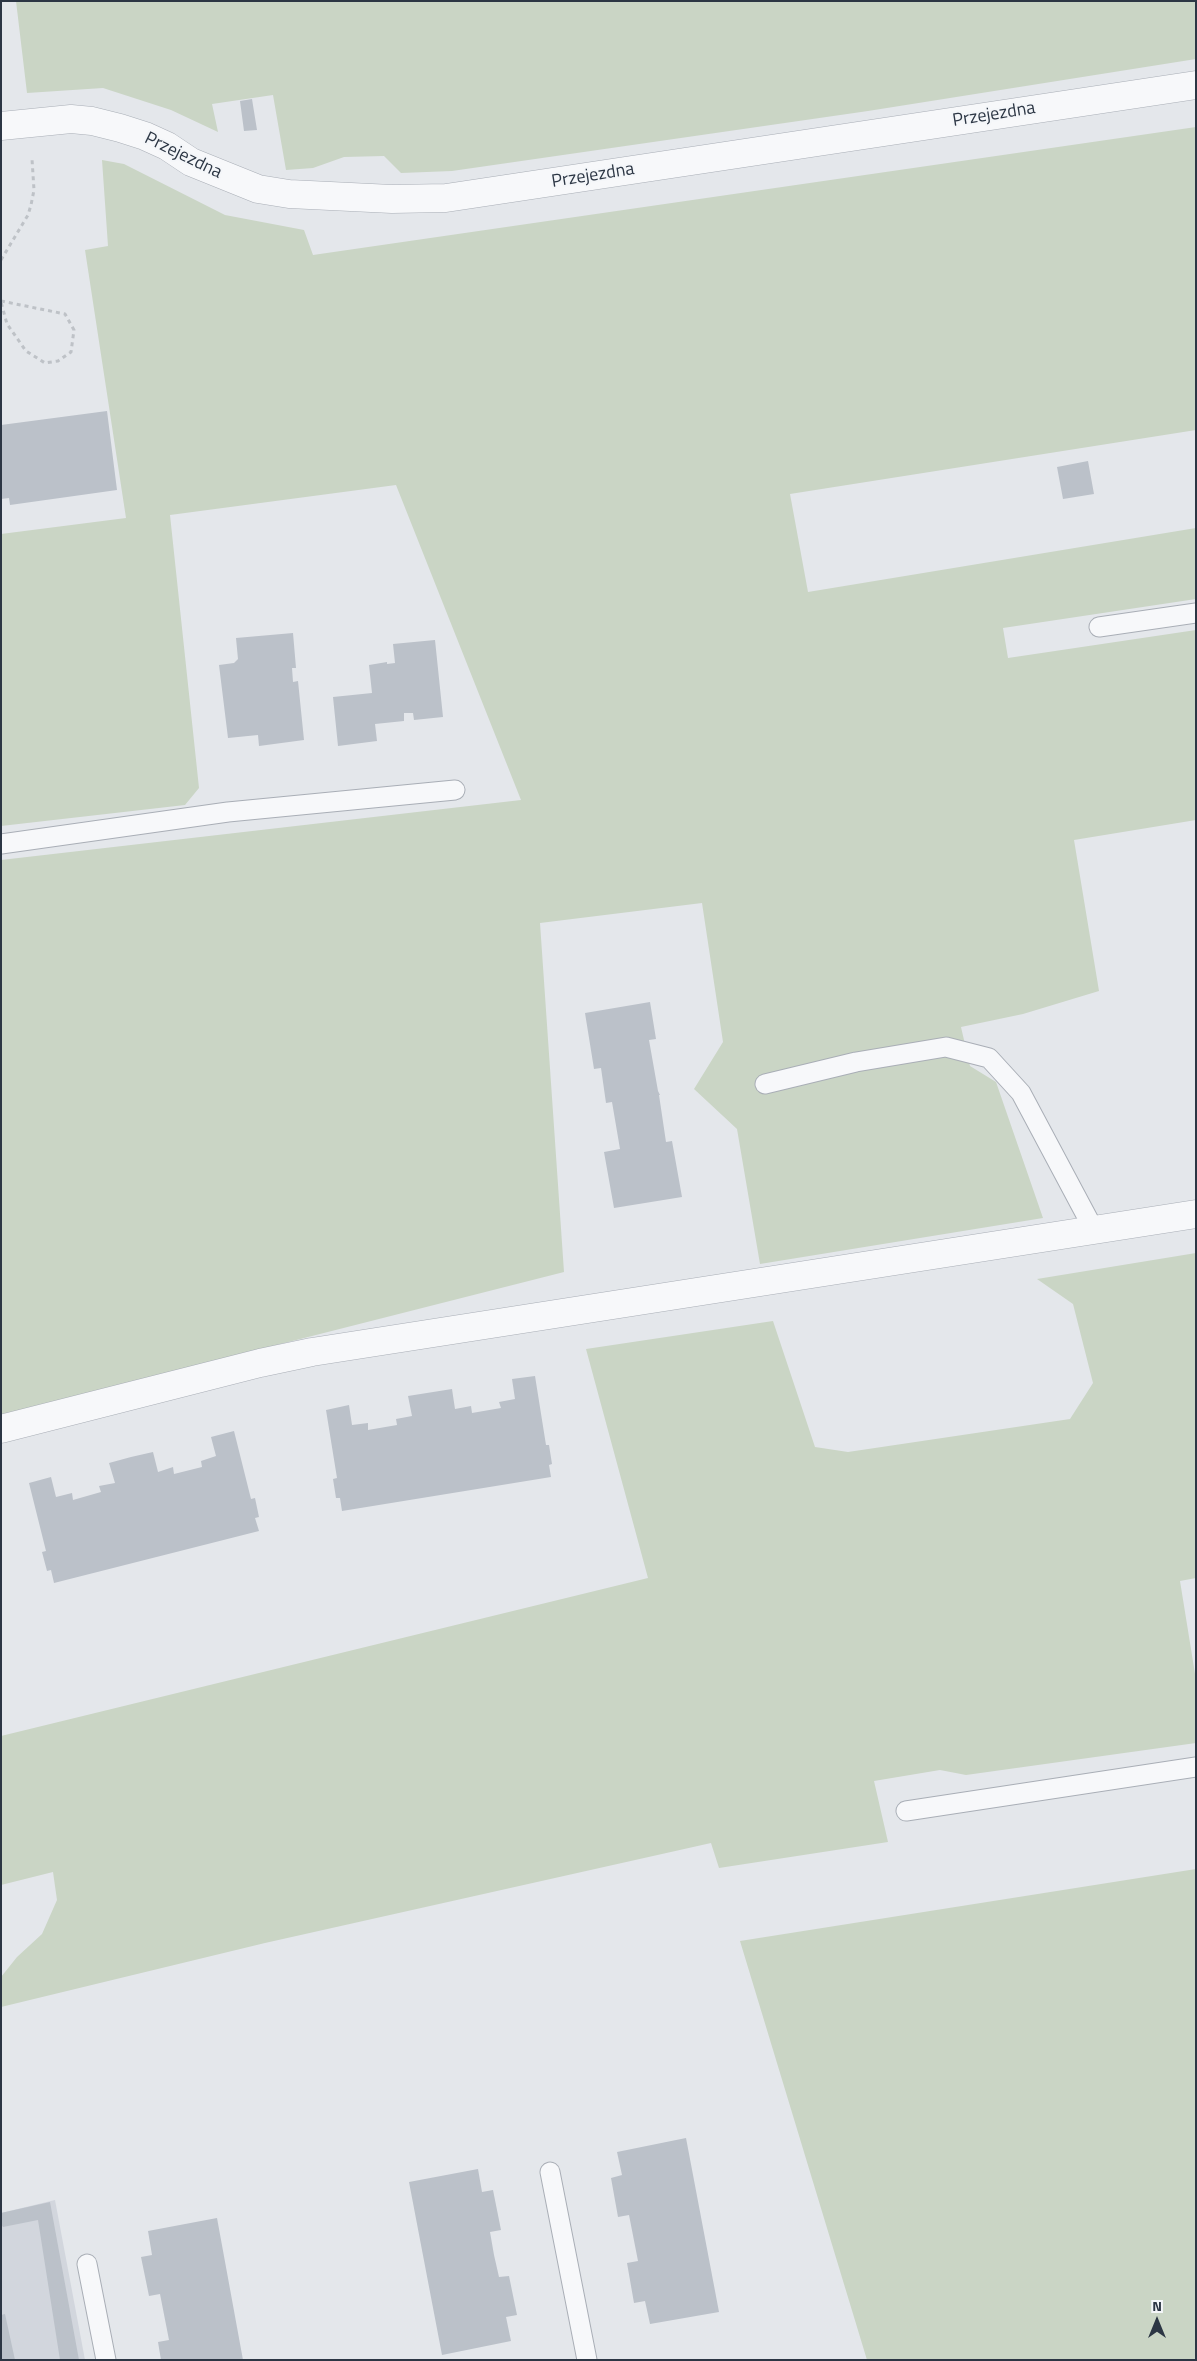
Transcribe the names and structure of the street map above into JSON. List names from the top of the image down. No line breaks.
{"streets":{"street":["Przejezdna"]},"north":"top"}
